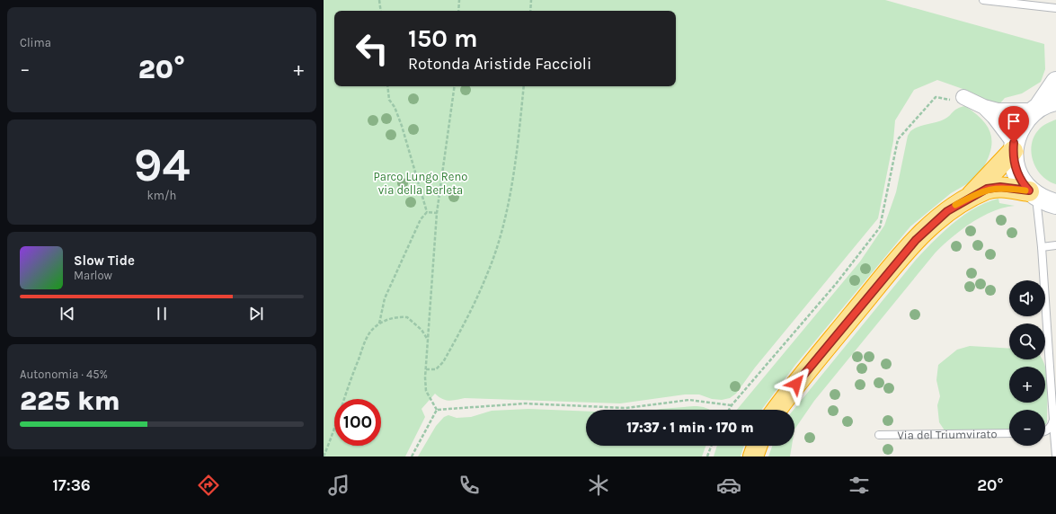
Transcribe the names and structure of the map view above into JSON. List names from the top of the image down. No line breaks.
{"streets":{"lane":["Via del Triumvirato"]},"parks":["Parco Lungo Reno via della Berleta"],"page":{"tile":["Clima",["94","km/h"],["Autonomia · 45%","225 km"]],"turn":["150 m","Rotonda Aristide Faccioli"],"heat":["−","20°","+"],"song":["Slow Tide","Marlow"],"map_buttons":["+","−"],"limit":"100","trip":"17:37 · 1 min · 170 m","tabs":["17:36","20°"]}}
